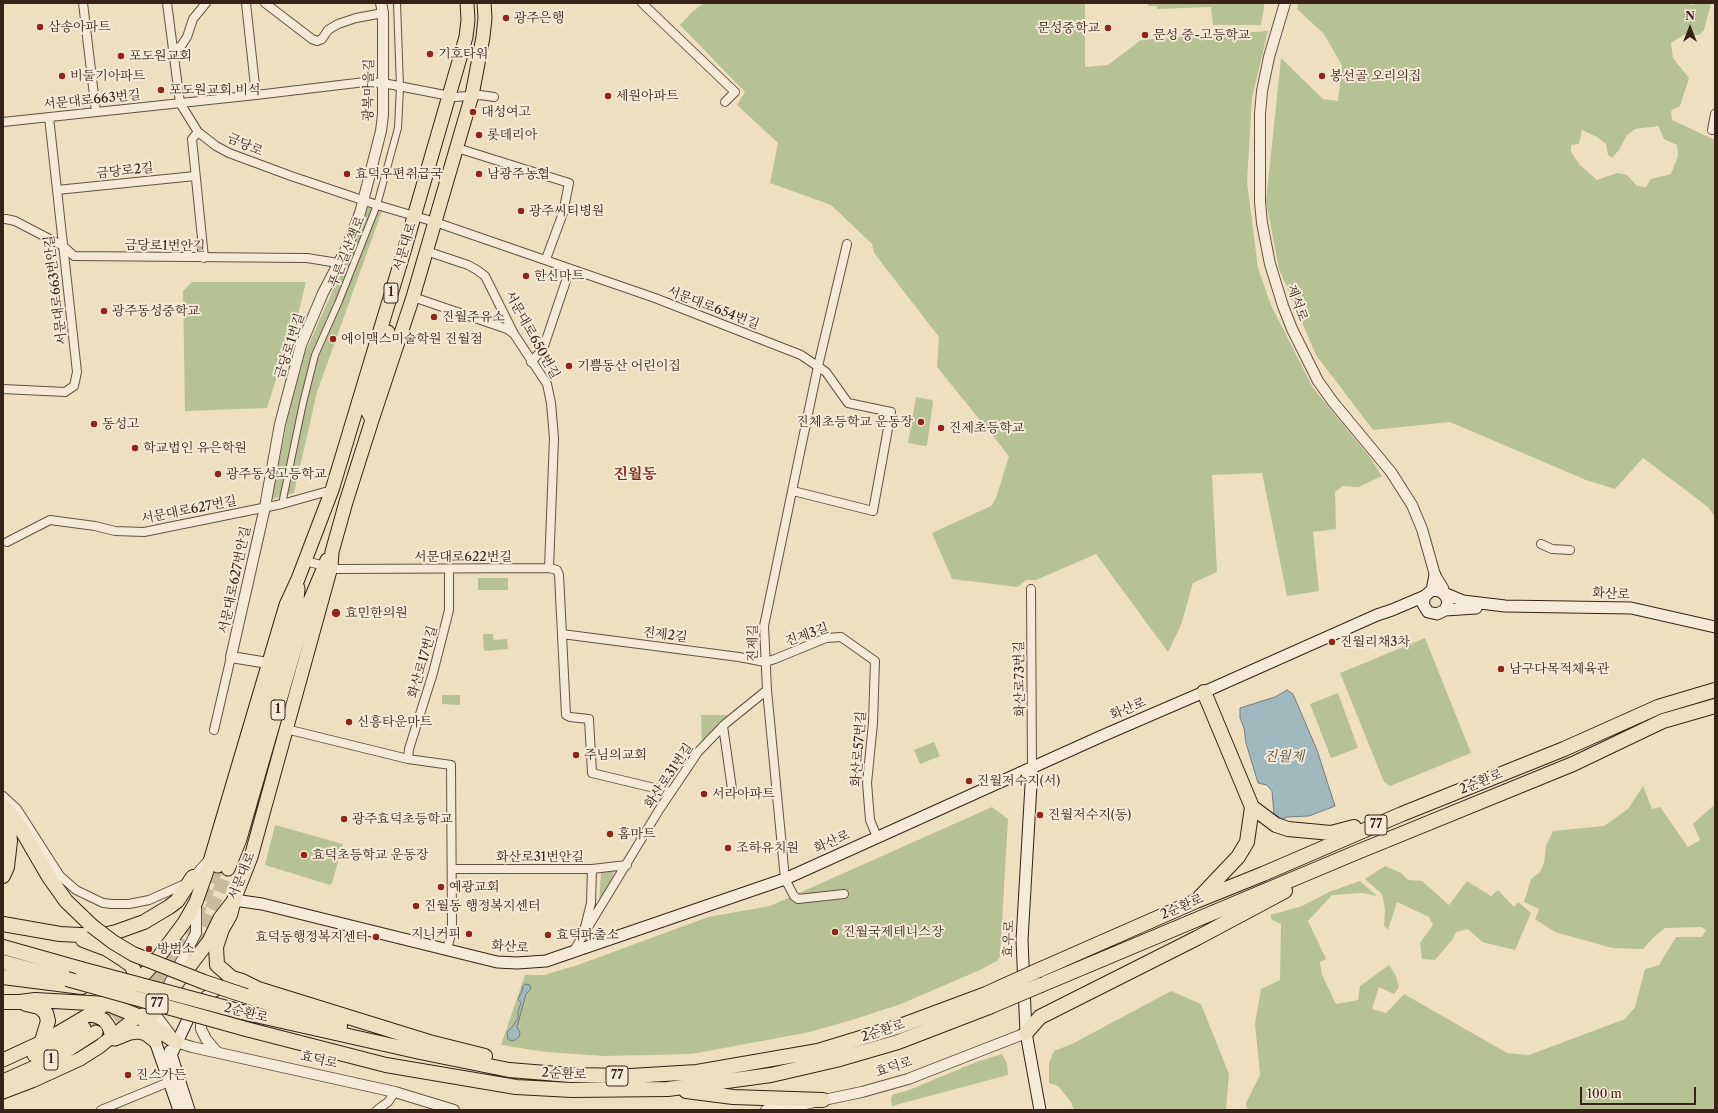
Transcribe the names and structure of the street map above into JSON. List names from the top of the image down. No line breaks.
{"streets":{"highway":["2순환로","77"],"main road":["서문대로","1","화산로","효우로"],"street":["광복마을길","서문대로663번길","금당로","금당로2길","금당로1번안길","푸른길산책로","서문대로663번안길","제석로","서문대로654번길","서문대로650번길","금당로1번길","서문대로627번길","서문대로622번길","서문대로627번안길","진제2길","진제3길","진제길","화산로17번길","화산로73번길","화산로57번길","화산로31번길","화산로31번안길","효덕로"]},"crossings":[["광복마을길","서문대로663번길"],["광복마을길","금당로"],["광복마을길","금당로1번길"],["서문대로663번길","금당로"],["서문대로663번길","서문대로"],["서문대로663번길","푸른길산책로"],["서문대로663번길","서문대로663번안길"],["금당로","서문대로"],["금당로","푸른길산책로"],["금당로","서문대로654번길"],["금당로","금당로1번길"],["금당로2길","서문대로663번안길"],["금당로1번안길","서문대로663번안길"],["금당로1번안길","금당로1번길"],["서문대로","서문대로654번길"],["서문대로","서문대로650번길"],["서문대로","서문대로627번길"],["서문대로","서문대로622번길"],["서문대로","화산로"],["푸른길산책로","서문대로627번길"],["서문대로654번길","진제길"],["서문대로650번길","서문대로622번길"],["금당로1번길","서문대로627번길"],["금당로1번길","서문대로627번안길"],["서문대로627번길","서문대로627번안길"],["서문대로622번길","화산로17번길"],["화산로","진제길"],["화산로","화산로73번길"],["화산로","화산로57번길"],["화산로","화산로31번길"],["화산로","효우로"],["진제2길","진제3길"],["진제2길","진제길"],["진제3길","진제길"],["진제3길","화산로57번길"],["진제길","화산로31번길"],["화산로73번길","효우로"],["화산로31번길","화산로31번안길"],["효우로","효덕로"]],"districts":["진월동"],"water":["진월제"],"places":["광주은행","삼송아파트","문성중학교","문성 중-고등학교","기호타워","포도원교회","비둘기아파트","봉선골 오리의집","포도원교회 비석","세원아파트","대성여고","롯데리아","효덕우편취급국","남광주농협","광주씨티병원","한신마트","광주동성중학교","진월주유소","에이맥스미술학원 진월점","기쁨동산 어린이집","진체초등학교 운동장","동성고","진제초등학교","학교법인 유은학원","광주동성고등학교","효민한의원","진월리채3차","남구다목적체육관","신흥타운마트","주님의교회","진월저수지(서)","서라아파트","진월저수지(동)","광주효덕초등학교","홈마트","조하유치원","효덕초등학교 운동장","예광교회","진월동 행정복지센터","진월국제테니스장","지니커피","효덕파출소","효덕동행정복지센터","방범소","진스가든"],"scale_bar":"100 m","north":"top"}
